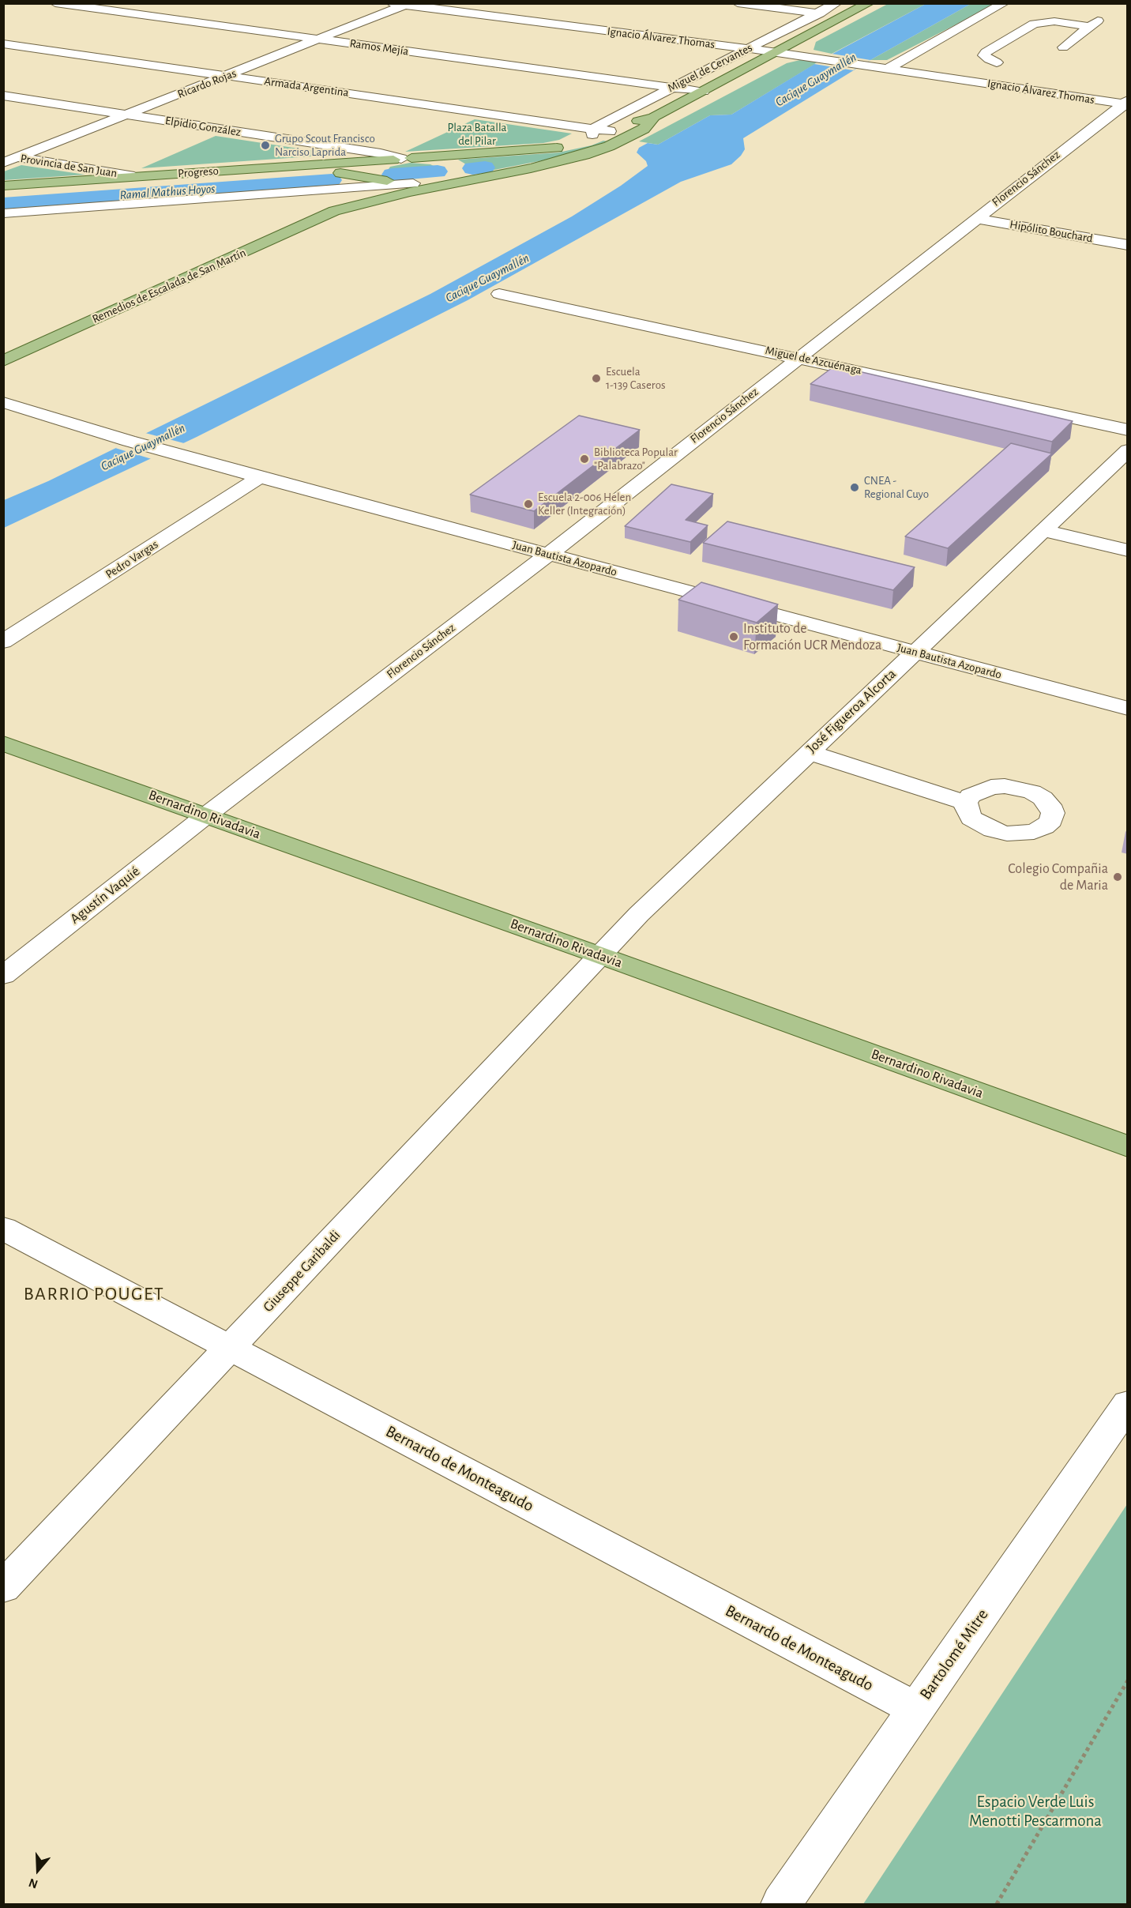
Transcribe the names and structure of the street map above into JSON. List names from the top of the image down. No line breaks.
{"streets":{"main road":["Miguel de Cervantes","Progreso","Remedios de Escalada de San Martín","Bernardino Rivadavia"],"street":["Ignacio Álvarez Thomas","Ramos Mejía","Ricardo Rojas","Armada Argentina","Elpidio González","Provincia de San Juan","Florencio Sánchez","Hipólito Bouchard","Miguel de Azcuénaga","Juan Bautista Azopardo","Pedro Vargas","José Figueroa Alcorta","Agustín Vaquié","Giuseppe Garibaldi","Bernardo de Monteagudo","Bartolomé Mitre"]},"crossings":[["Ignacio Álvarez Thomas","Miguel de Cervantes"],["Ignacio Álvarez Thomas","Ricardo Rojas"],["Ignacio Álvarez Thomas","Florencio Sánchez"],["Ramos Mejía","Miguel de Cervantes"],["Ramos Mejía","Ricardo Rojas"],["Miguel de Cervantes","Armada Argentina"],["Miguel de Cervantes","Elpidio González"],["Miguel de Cervantes","Progreso"],["Miguel de Cervantes","Remedios de Escalada de San Martín"],["Ricardo Rojas","Armada Argentina"],["Ricardo Rojas","Elpidio González"],["Ricardo Rojas","Provincia de San Juan"],["Elpidio González","Progreso"],["Elpidio González","Remedios de Escalada de San Martín"],["Provincia de San Juan","Progreso"],["Progreso","Remedios de Escalada de San Martín"],["Florencio Sánchez","Hipólito Bouchard"],["Florencio Sánchez","Miguel de Azcuénaga"],["Florencio Sánchez","Juan Bautista Azopardo"],["Florencio Sánchez","Bernardino Rivadavia"],["Florencio Sánchez","Agustín Vaquié"],["Juan Bautista Azopardo","Pedro Vargas"],["Juan Bautista Azopardo","José Figueroa Alcorta"],["José Figueroa Alcorta","Bernardino Rivadavia"],["José Figueroa Alcorta","Giuseppe Garibaldi"],["Bernardino Rivadavia","Agustín Vaquié"],["Bernardino Rivadavia","Giuseppe Garibaldi"],["Giuseppe Garibaldi","Bernardo de Monteagudo"],["Bernardo de Monteagudo","Bartolomé Mitre"]],"districts":["BARRIO POUGET"],"water":["Cacique Guaymallén","Ramal Mathus Hoyos"],"parks":["Plaza Batalla del Pilar","Espacio Verde Luis Menotti Pescarmona"],"places":["Grupo Scout Francisco Narciso Laprida","Escuela 1-139 Caseros","Biblioteca Popular \"Palabrazo\"","CNEA - Regional Cuyo","Escuela 2-006 Helen Keller (Integración)","Instituto de Formación UCR Mendoza","Colegio Compañia de Maria"],"north":"bottom"}
